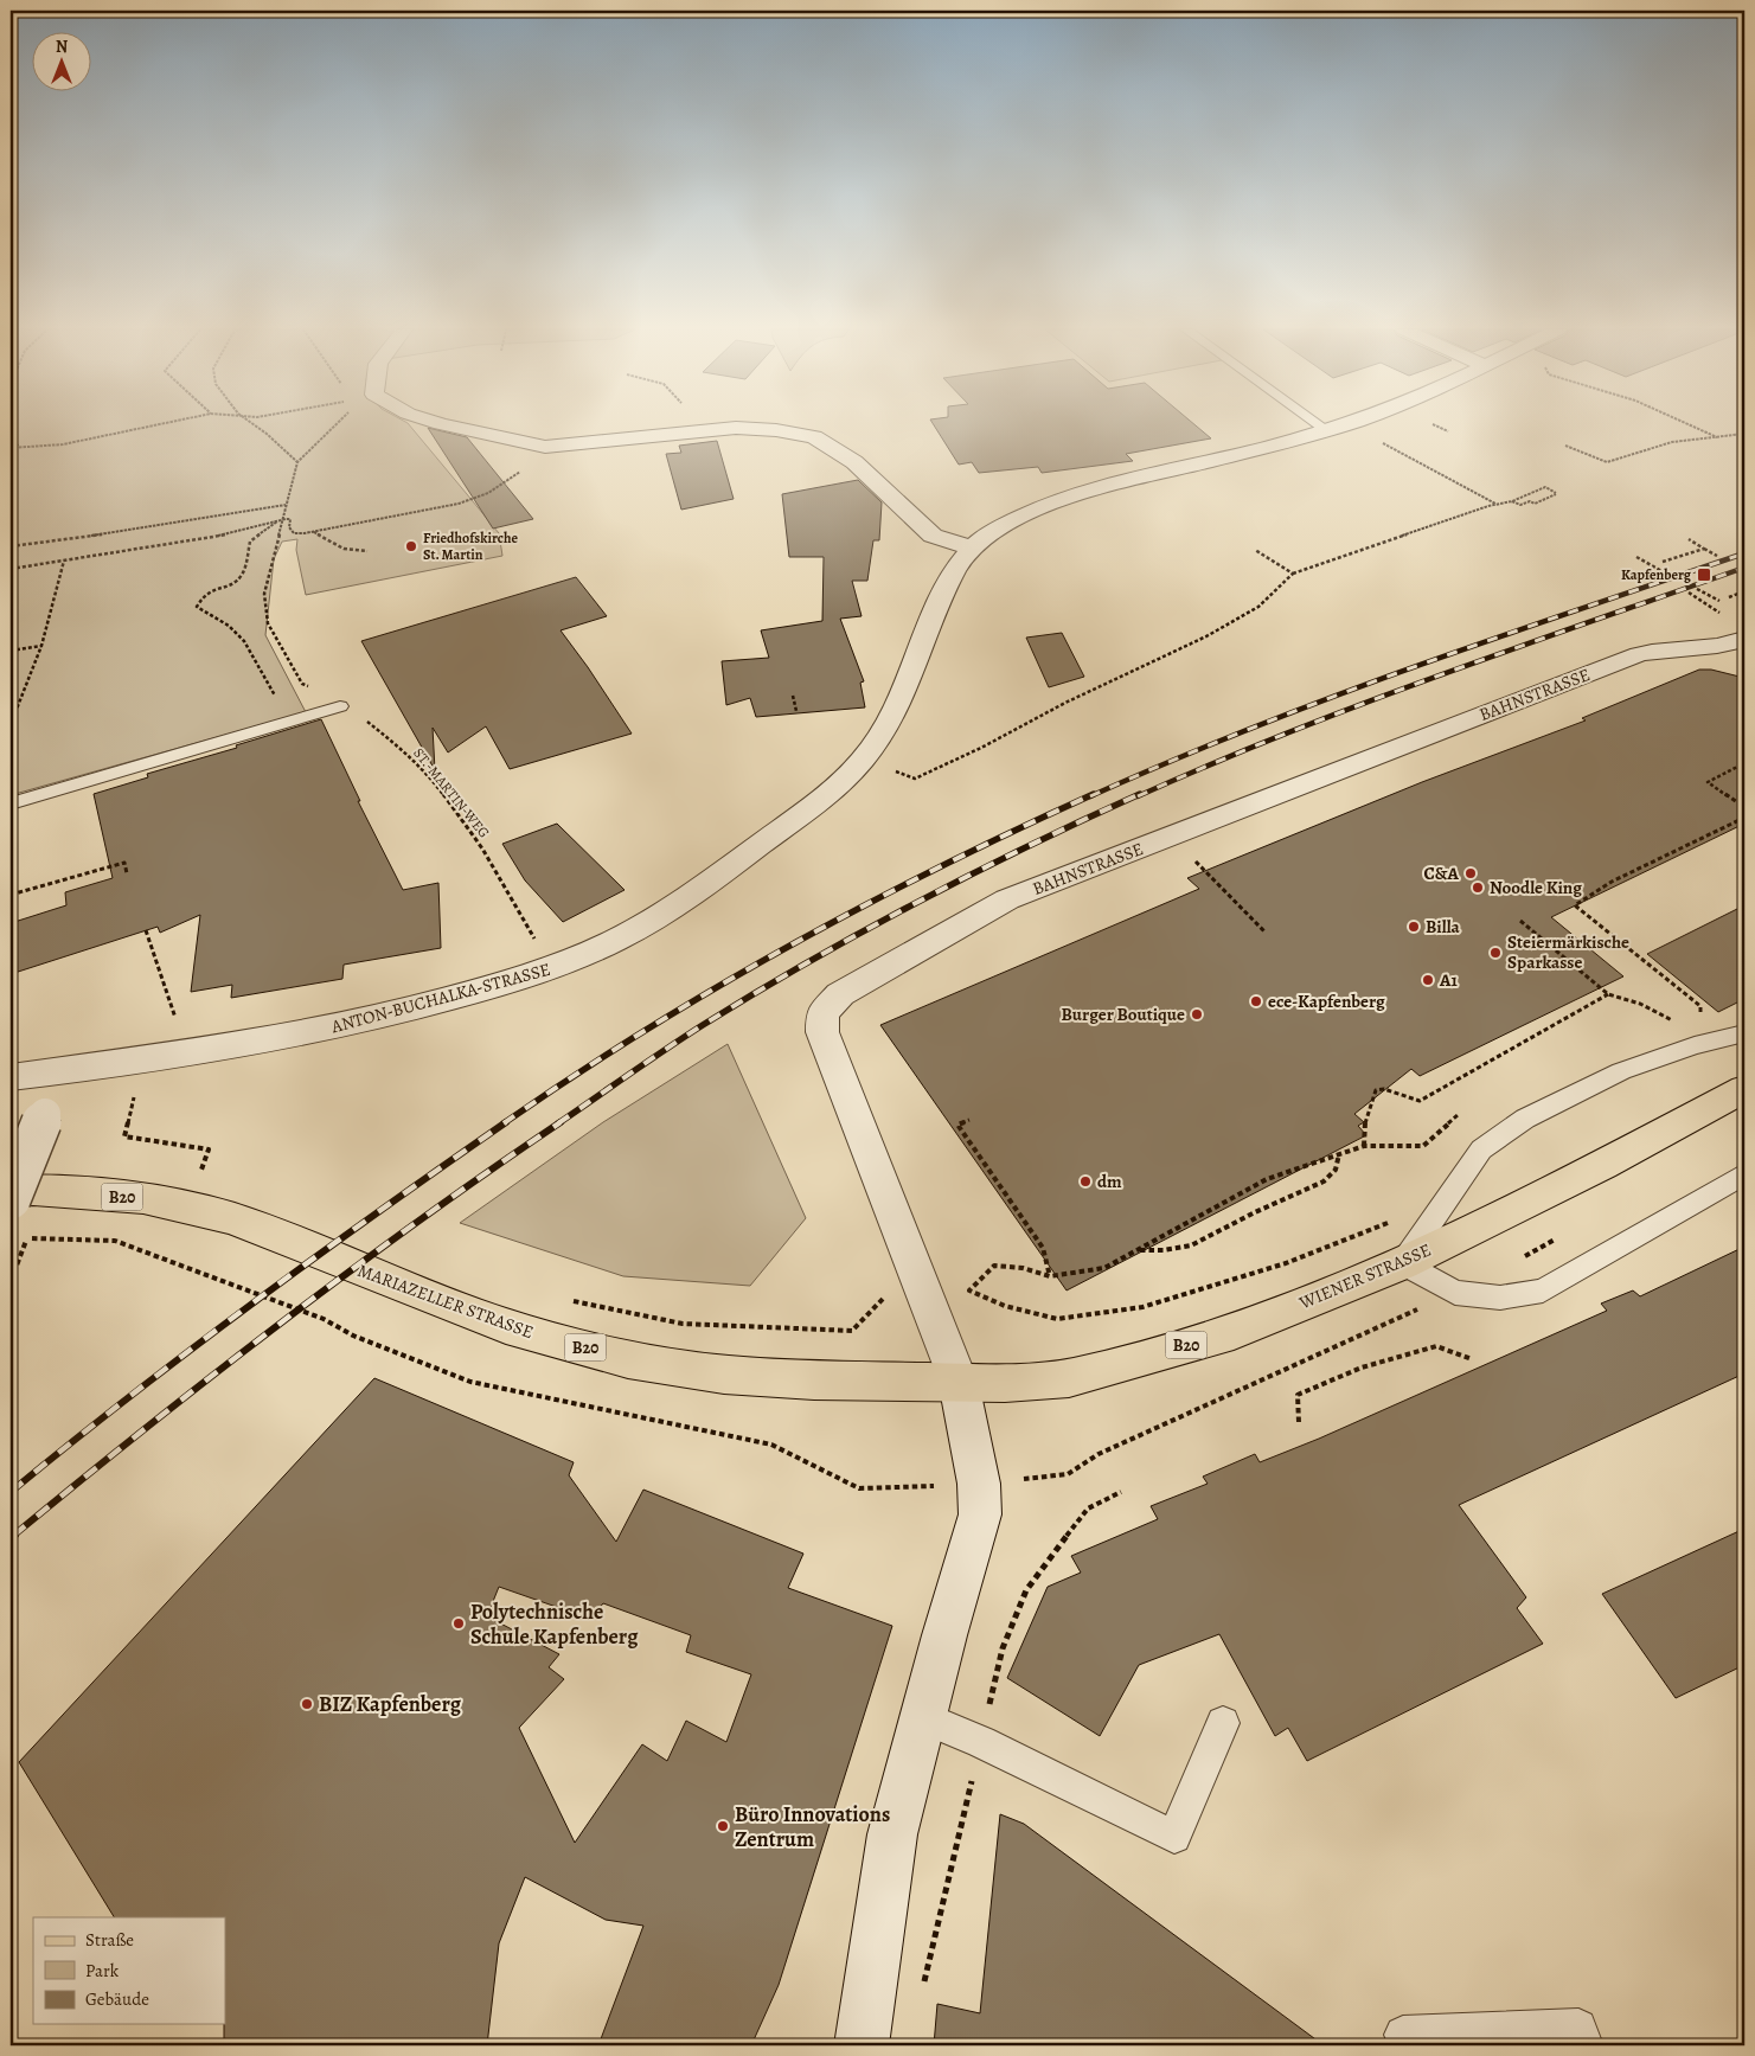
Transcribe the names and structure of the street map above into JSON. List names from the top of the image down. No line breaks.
{"streets":{"main road":["B20","WIENER STRASSE","MARIAZELLER STRASSE"],"street":["BAHNSTRASSE","ANTON-BUCHALKA-STRASSE"],"path":["ST.-MARTIN-WEG"]},"crossings":[["BAHNSTRASSE","WIENER STRASSE"],["BAHNSTRASSE","MARIAZELLER STRASSE"],["ST.-MARTIN-WEG","ANTON-BUCHALKA-STRASSE"],["WIENER STRASSE","MARIAZELLER STRASSE"]],"places":{"other":["Friedhofskirche St. Martin","C&A","Noodle King","Billa","Steiermärkische Sparkasse","A1","ece-Kapfenberg","Burger Boutique","dm","Polytechnische Schule Kapfenberg","BIZ Kapfenberg","Büro Innovations Zentrum"],"transit":["Kapfenberg"]},"legend":["Straße","Park","Gebäude"],"north":"top"}
